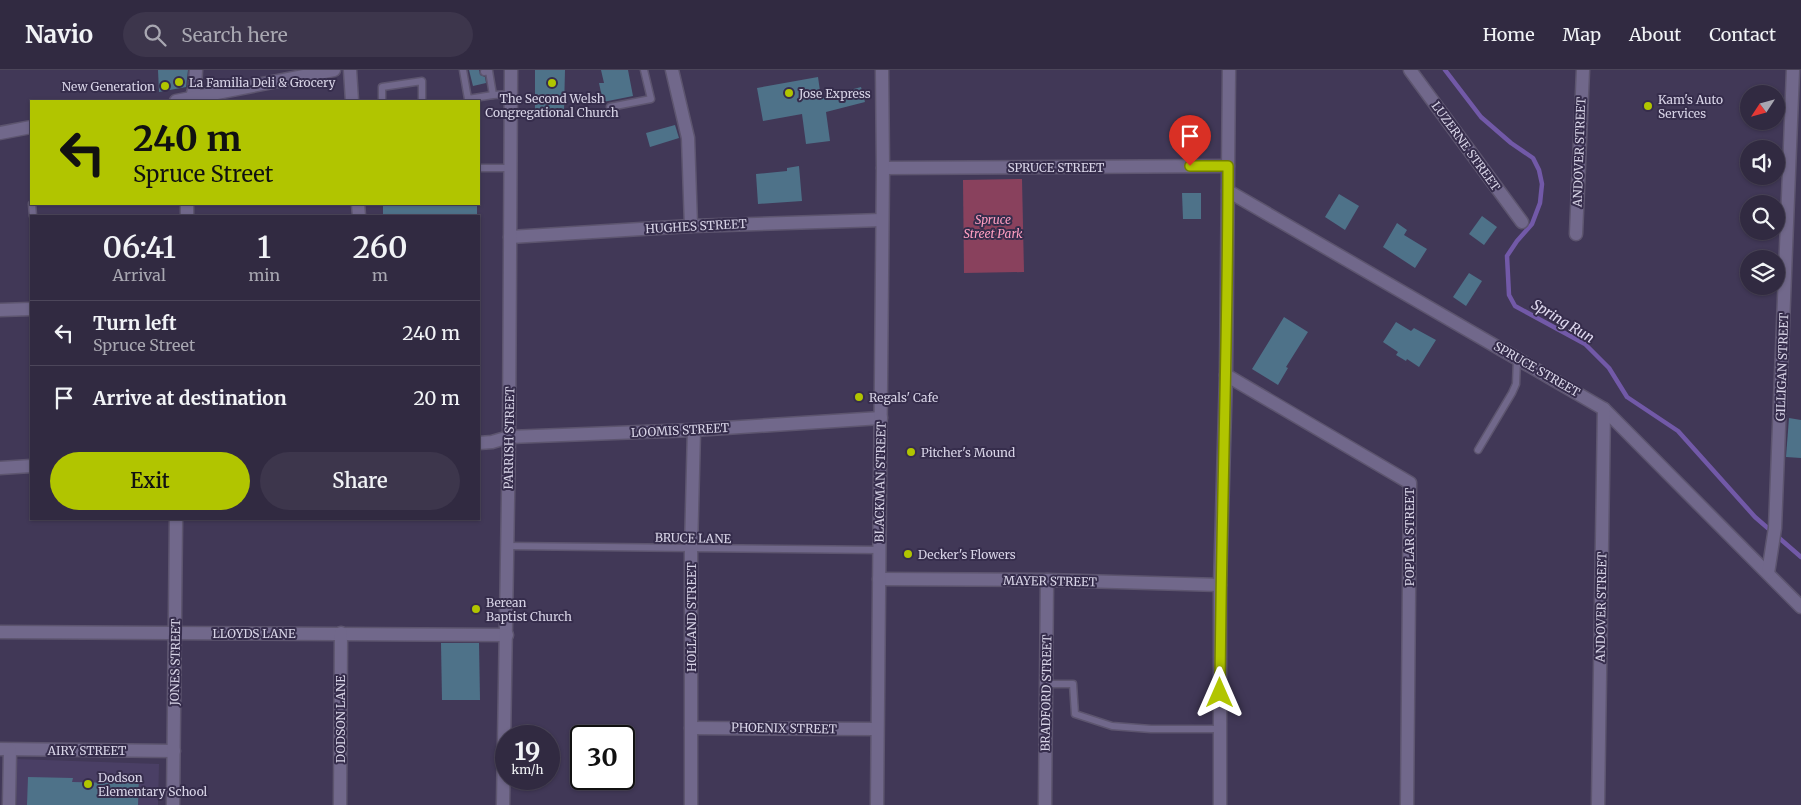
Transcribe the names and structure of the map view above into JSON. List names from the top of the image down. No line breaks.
{"streets":{"street":["LUZERNE STREET","ANDOVER STREET","SPRUCE STREET","HUGHES STREET","GILLIGAN STREET","LOOMIS STREET","PARRISH STREET","BLACKMAN STREET","POPLAR STREET","MAYER STREET","HOLLAND STREET","LLOYDS LANE","JONES STREET","BRADFORD STREET","DODSON LANE","PHOENIX STREET","AIRY STREET"],"lane":["BRUCE LANE"]},"crossings":[["ANDOVER STREET","SPRUCE STREET"],["SPRUCE STREET","GILLIGAN STREET"],["SPRUCE STREET","BLACKMAN STREET"],["HUGHES STREET","PARRISH STREET"],["HUGHES STREET","BLACKMAN STREET"],["LOOMIS STREET","PARRISH STREET"],["LOOMIS STREET","BLACKMAN STREET"],["LOOMIS STREET","HOLLAND STREET"],["PARRISH STREET","BRUCE LANE"],["PARRISH STREET","LLOYDS LANE"],["BLACKMAN STREET","BRUCE LANE"],["BLACKMAN STREET","MAYER STREET"],["BLACKMAN STREET","PHOENIX STREET"],["BRUCE LANE","HOLLAND STREET"],["MAYER STREET","BRADFORD STREET"],["HOLLAND STREET","PHOENIX STREET"],["LLOYDS LANE","JONES STREET"],["LLOYDS LANE","DODSON LANE"],["JONES STREET","AIRY STREET"]],"water":["Spring Run"],"parks":["Spruce Street Park"],"places":["La Familia Deli & Grocery","The Second Welsh Congregational Church","New Generation","Jose Express","Kam's Auto Services","Regals' Cafe","Pitcher's Mound","Decker's Flowers","Berean Baptist Church","Dodson Elementary School"],"north":"bottom left","page":{"header":"Navio","search":"Search here","nav":["Home","Map","About","Contact"],"turn":["240 m","Spruce Street"],"eta":["06:41","Arrival","1","min","260","m"],"list":[{"name":"Turn left","note":"Spruce Street","value":"240 m"},{"name":"Arrive at destination","value":"20 m"}],"buttons":["Exit","Share"],"speed":"19 km/h","limit":"30"}}
